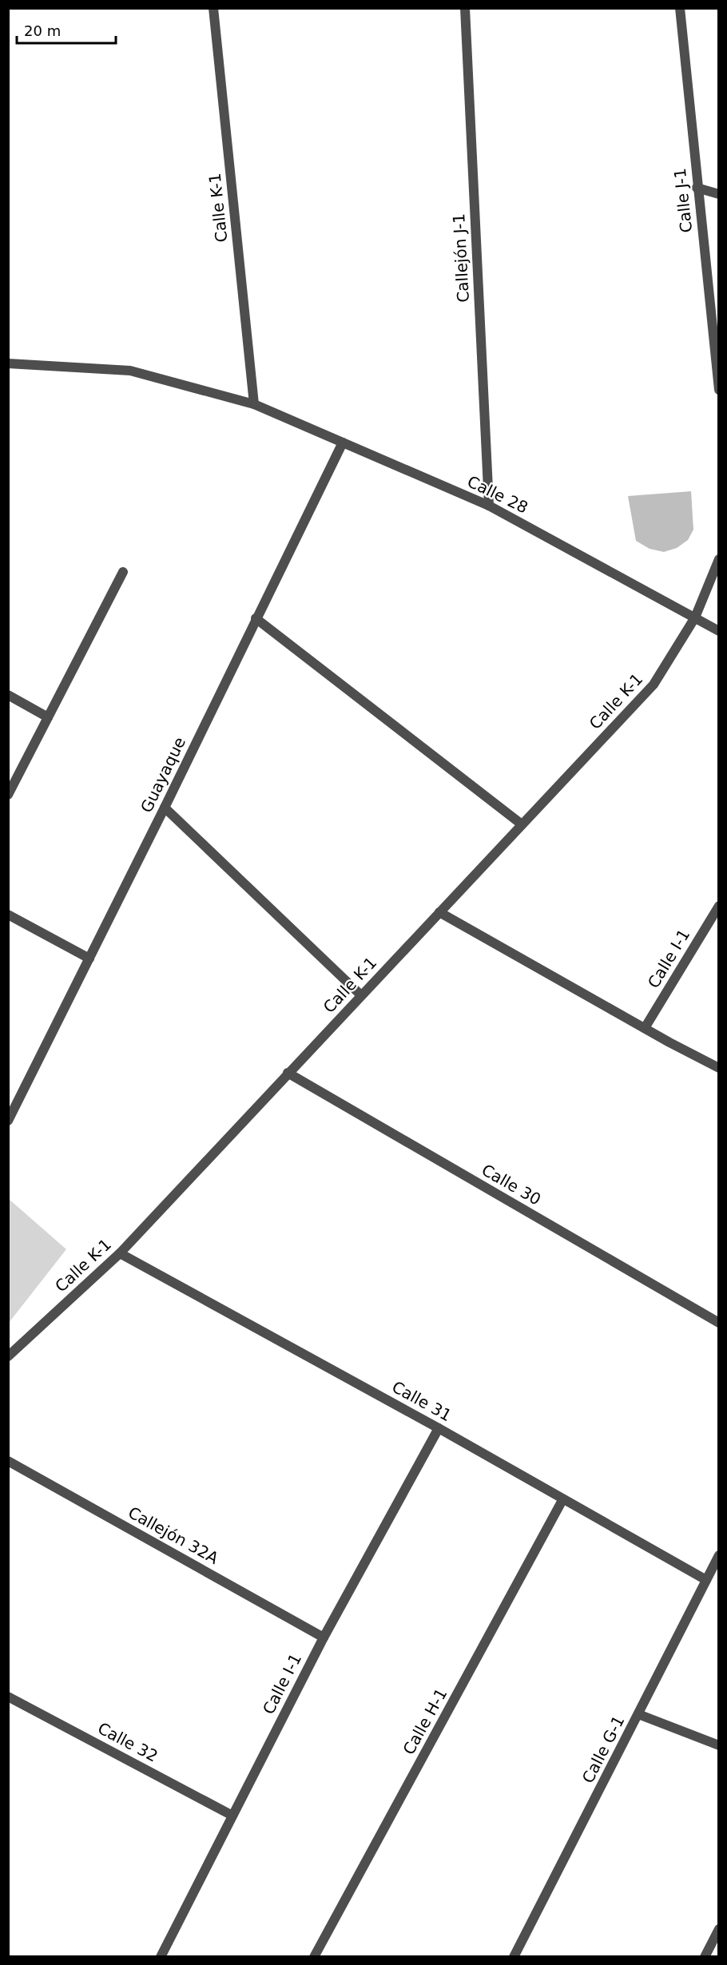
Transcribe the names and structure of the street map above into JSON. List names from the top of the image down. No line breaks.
{"streets":{"street":["Calle J-1","Calle K-1","Callejón J-1","Calle 28","Guayaque","Calle I-1","Calle 30","Calle 31","Callejón 32A","Calle H-1","Calle 32","Calle G-1"]},"crossings":[["Calle K-1","Calle 28"],["Calle K-1","Calle 30"],["Calle K-1","Calle 31"],["Callejón J-1","Calle 28"],["Calle 28","Guayaque"],["Calle I-1","Calle 31"],["Calle I-1","Callejón 32A"],["Calle I-1","Calle 32"],["Calle 31","Calle H-1"],["Calle 31","Calle G-1"]],"scale_bar":"20 m"}
